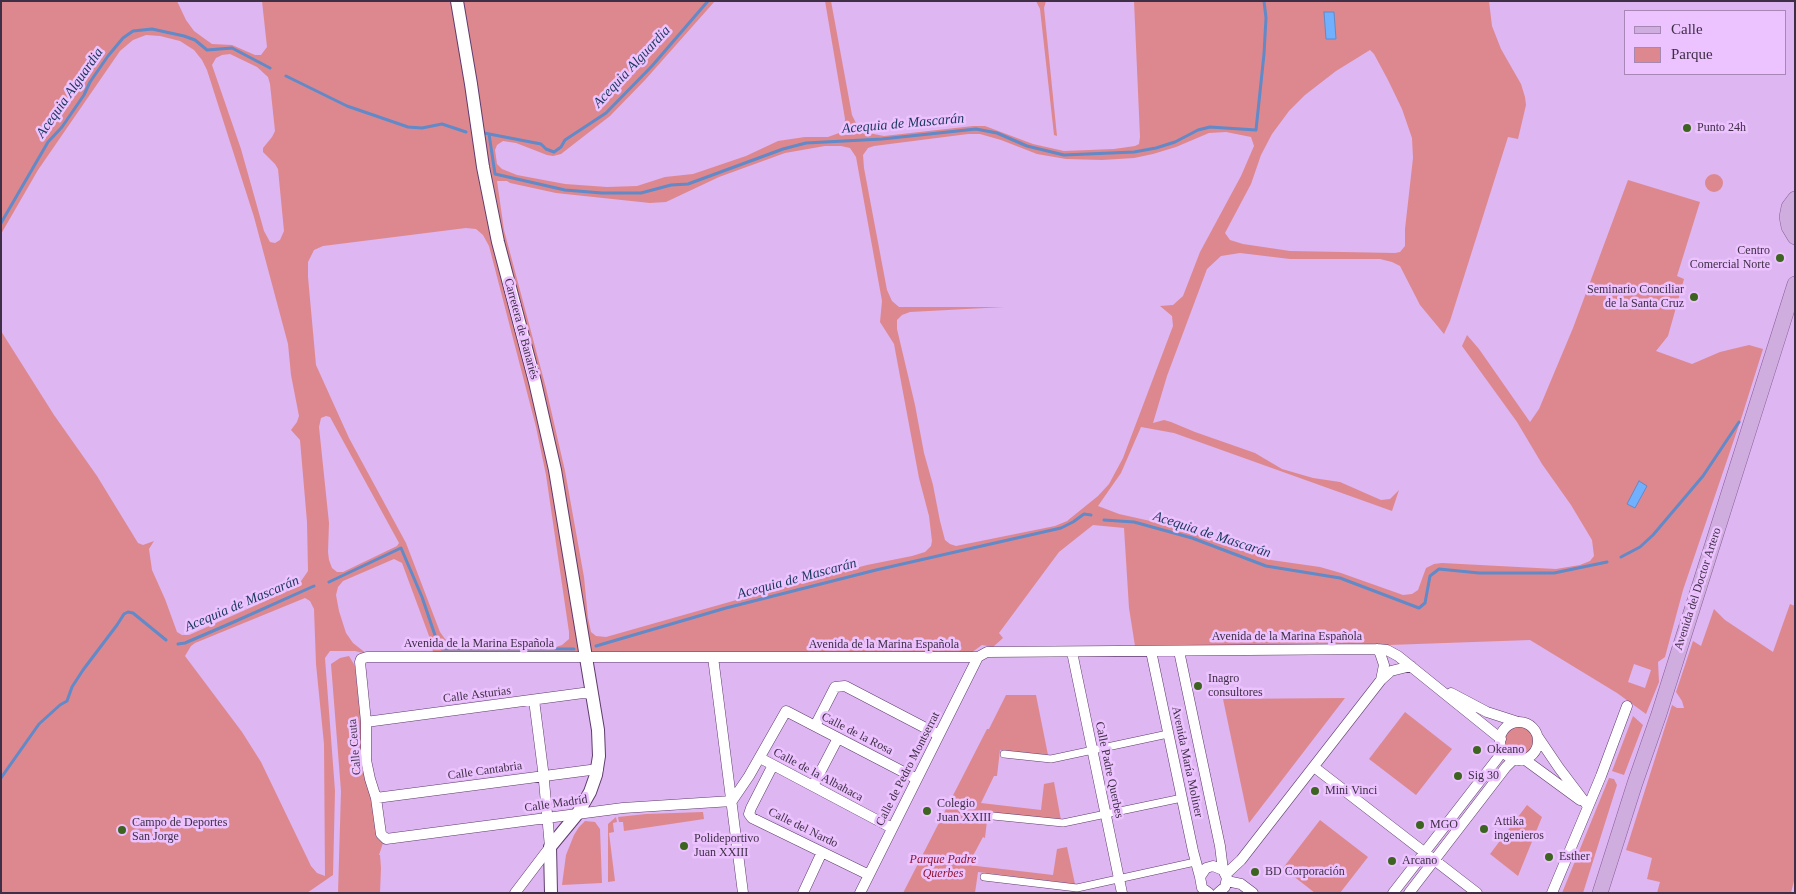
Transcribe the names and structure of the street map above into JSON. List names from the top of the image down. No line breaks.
{"streets":{"main road":["Avenida del Doctor Artero"],"street":["Carretera de Banariés","Avenida de la Marina Española","Calle Asturias","Calle de la Rosa","Calle Ceuta","Avenida María Moliner","Calle de Pedro Montserrat","Calle Padre Querbes","Calle Cantabria","Calle de la Albahaca","Calle Madrid","Calle del Nardo"]},"crossings":[["Carretera de Banariés","Avenida de la Marina Española"],["Carretera de Banariés","Calle Asturias"],["Carretera de Banariés","Calle Cantabria"],["Carretera de Banariés","Calle Madrid"],["Avenida de la Marina Española","Calle Ceuta"],["Avenida de la Marina Española","Avenida María Moliner"],["Avenida de la Marina Española","Calle de Pedro Montserrat"],["Avenida de la Marina Española","Calle Padre Querbes"],["Calle Asturias","Calle Ceuta"],["Calle de la Rosa","Calle de Pedro Montserrat"],["Calle de la Rosa","Calle de la Albahaca"],["Calle Ceuta","Calle Cantabria"],["Calle Ceuta","Calle Madrid"],["Calle de Pedro Montserrat","Calle de la Albahaca"],["Calle de Pedro Montserrat","Calle del Nardo"],["Calle de la Albahaca","Calle Madrid"],["Calle de la Albahaca","Calle del Nardo"]],"water":["Acequia Alguardia","Acequia de Mascarán"],"parks":["Parque Padre Querbes"],"places":["Punto 24h","Centro Comercial Norte","Seminario Conciliar de la Santa Cruz","Inagro consultores","Okeano","Sig 30","Mini Vinci","Colegio Juan XXIII","MGO","Attika ingenieros","Campo de Deportes San Jorge","Polideportivo Juan XXIII","Esther","Arcano","BD Corporación"],"legend":["Calle","Parque"]}
